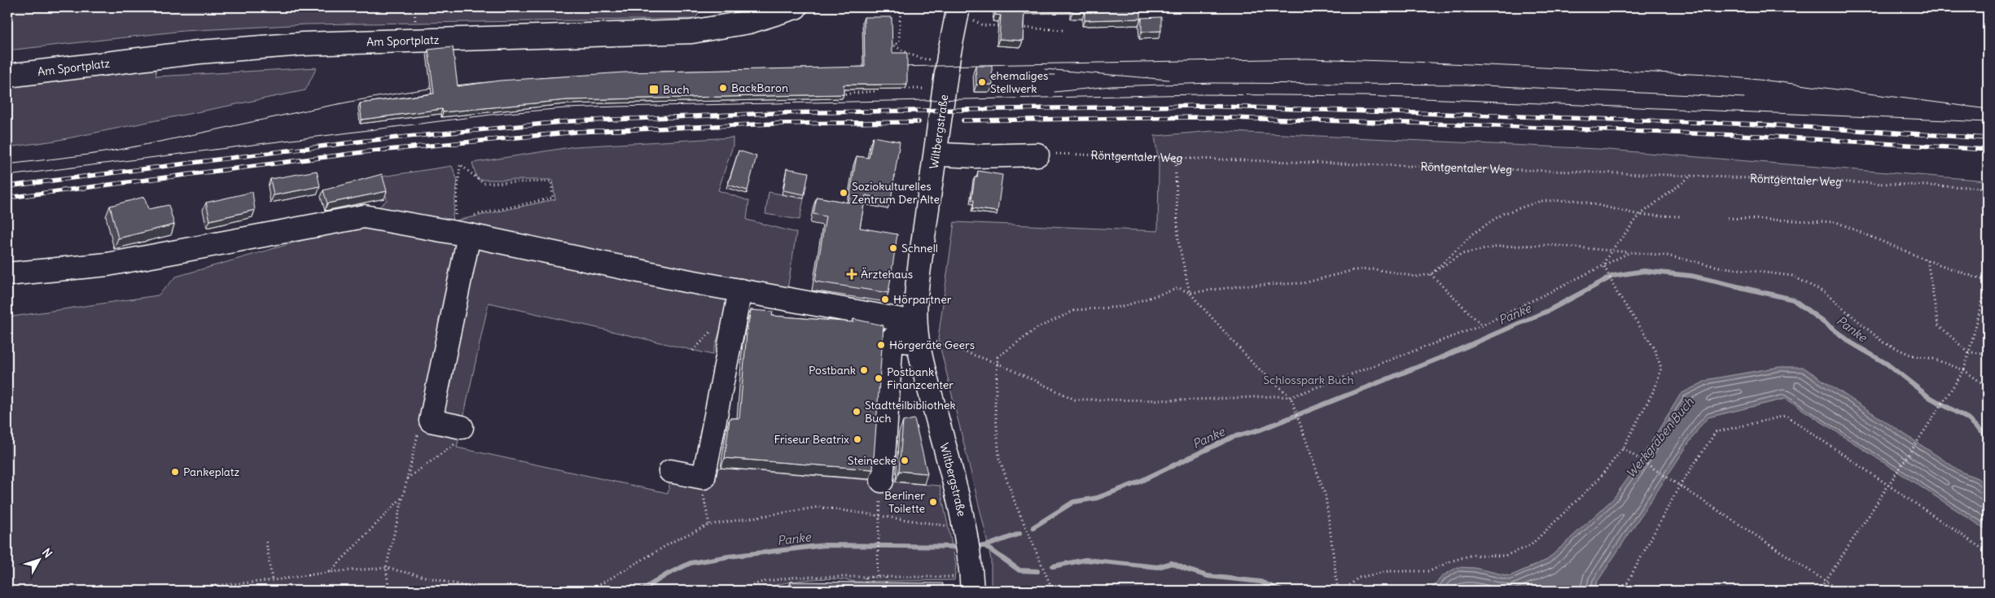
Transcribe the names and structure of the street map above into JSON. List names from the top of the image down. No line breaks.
{"streets":{"street":["Am Sportplatz","Wiltbergstraße"],"path":["Röntgentaler Weg"]},"water":["Panke","Werkgraben Buch"],"parks":["Schlosspark Buch"],"places":{"other":["ehemaliges Stellwerk","BackBaron","Soziokulturelles Zentrum Der Alte","Schnell","Hörpartner","Hörgeräte Geers","Postbank","Postbank Finanzcenter","Stadtteilbibliothek Buch","Friseur Beatrix","Steinecke","Pankeplatz","Berliner Toilette"],"transit":["Buch"],"health":["Ärztehaus"]},"north":"top right"}
